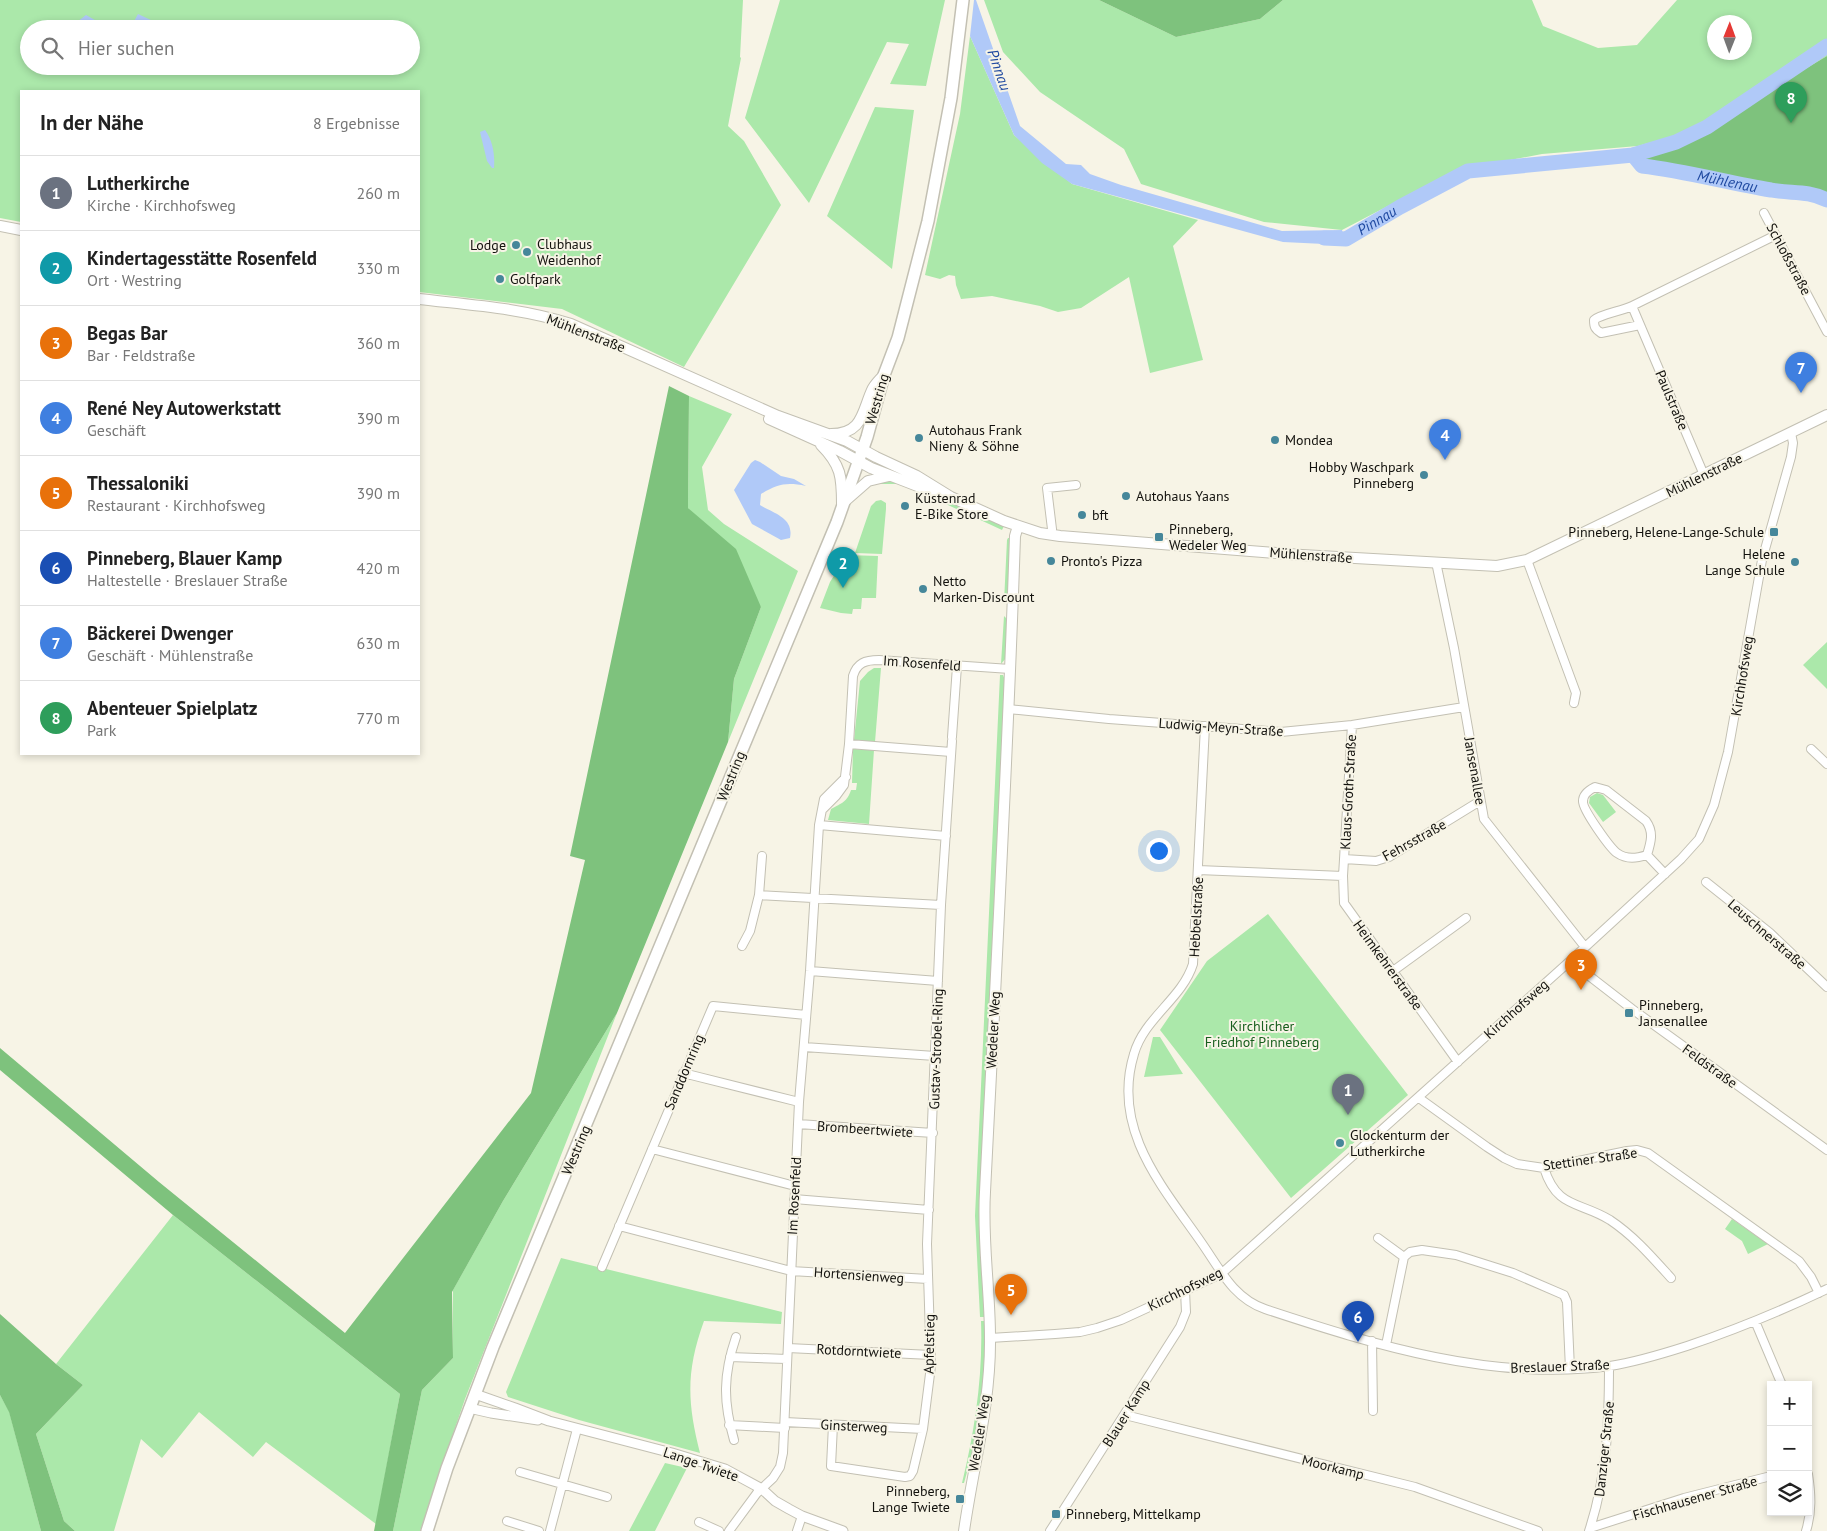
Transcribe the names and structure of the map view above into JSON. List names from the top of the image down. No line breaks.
{"streets":{"main road":["Mühlenstraße","Westring","Wedeler Weg"],"street":["Schloßstraße","Paulstraße","Im Rosenfeld","Kirchhofsweg","Ludwig-Meyn-Straße","Jansenallee","Klaus-Groth-Straße","Fehrsstraße","Hebbelstraße","Leuschnerstraße","Heimkehrerstraße","Gustav-Strobel-Ring","Feldstraße","Sanddornring","Brombeertwiete","Stettiner Straße","Hortensienweg","Apfelstieg","Rotdorntwiete","Breslauer Straße","Blauer Kamp","Ginsterweg","Danziger Straße","Lange Twiete","Moorkamp","Fischhausener Straße"]},"crossings":[["Mühlenstraße","Westring"],["Mühlenstraße","Paulstraße"],["Mühlenstraße","Kirchhofsweg"],["Mühlenstraße","Jansenallee"],["Mühlenstraße","Wedeler Weg"],["Westring","Lange Twiete"],["Im Rosenfeld","Wedeler Weg"],["Im Rosenfeld","Gustav-Strobel-Ring"],["Im Rosenfeld","Sanddornring"],["Im Rosenfeld","Brombeertwiete"],["Im Rosenfeld","Hortensienweg"],["Im Rosenfeld","Rotdorntwiete"],["Im Rosenfeld","Ginsterweg"],["Im Rosenfeld","Lange Twiete"],["Kirchhofsweg","Jansenallee"],["Kirchhofsweg","Hebbelstraße"],["Kirchhofsweg","Heimkehrerstraße"],["Kirchhofsweg","Wedeler Weg"],["Kirchhofsweg","Feldstraße"],["Kirchhofsweg","Stettiner Straße"],["Kirchhofsweg","Breslauer Straße"],["Kirchhofsweg","Blauer Kamp"],["Ludwig-Meyn-Straße","Jansenallee"],["Ludwig-Meyn-Straße","Klaus-Groth-Straße"],["Ludwig-Meyn-Straße","Hebbelstraße"],["Ludwig-Meyn-Straße","Wedeler Weg"],["Jansenallee","Fehrsstraße"],["Klaus-Groth-Straße","Fehrsstraße"],["Klaus-Groth-Straße","Heimkehrerstraße"],["Fehrsstraße","Heimkehrerstraße"],["Hebbelstraße","Breslauer Straße"],["Gustav-Strobel-Ring","Brombeertwiete"],["Gustav-Strobel-Ring","Apfelstieg"],["Stettiner Straße","Breslauer Straße"],["Hortensienweg","Apfelstieg"],["Apfelstieg","Rotdorntwiete"],["Apfelstieg","Ginsterweg"],["Breslauer Straße","Danziger Straße"],["Blauer Kamp","Moorkamp"],["Danziger Straße","Fischhausener Straße"]],"water":["Pinnau","Mühlenau"],"parks":["Kirchlicher Friedhof Pinneberg"],"places":{"other":["Lodge","Clubhaus Weidenhof","Golfpark","Autohaus Frank Nieny & Söhne","Mondea","Hobby Waschpark Pinneberg","Autohaus Yaans","Küstenrad E-Bike Store","bft","Pronto's Pizza","Helene Lange Schule","Netto Marken-Discount","Glockenturm der Lutherkirche"],"transit":["Pinneberg, Helene-Lange-Schule","Pinneberg, Wedeler Weg","Pinneberg, Jansenallee","Pinneberg, Lange Twiete","Pinneberg, Mittelkamp"]},"north":"top","page":{"search":"Hier suchen","pins":["8","7","4","2","3","1","5","6"],"heading":["In der Nähe","8 Ergebnisse"],"list":[{"mark":"1","name":"Lutherkirche","note":"Kirche · Kirchhofsweg","value":"260 m"},{"mark":"2","name":"Kindertagesstätte Rosenfeld","note":"Ort · Westring","value":"330 m"},{"mark":"3","name":"Begas Bar","note":"Bar · Feldstraße","value":"360 m"},{"mark":"4","name":"René Ney Autowerkstatt","note":"Geschäft","value":"390 m"},{"mark":"5","name":"Thessaloniki","note":"Restaurant · Kirchhofsweg","value":"390 m"},{"mark":"6","name":"Pinneberg, Blauer Kamp","note":"Haltestelle · Breslauer Straße","value":"420 m"},{"mark":"7","name":"Bäckerei Dwenger","note":"Geschäft · Mühlenstraße","value":"630 m"},{"mark":"8","name":"Abenteuer Spielplatz","note":"Park","value":"770 m"}],"map_buttons":["+","−"]}}
